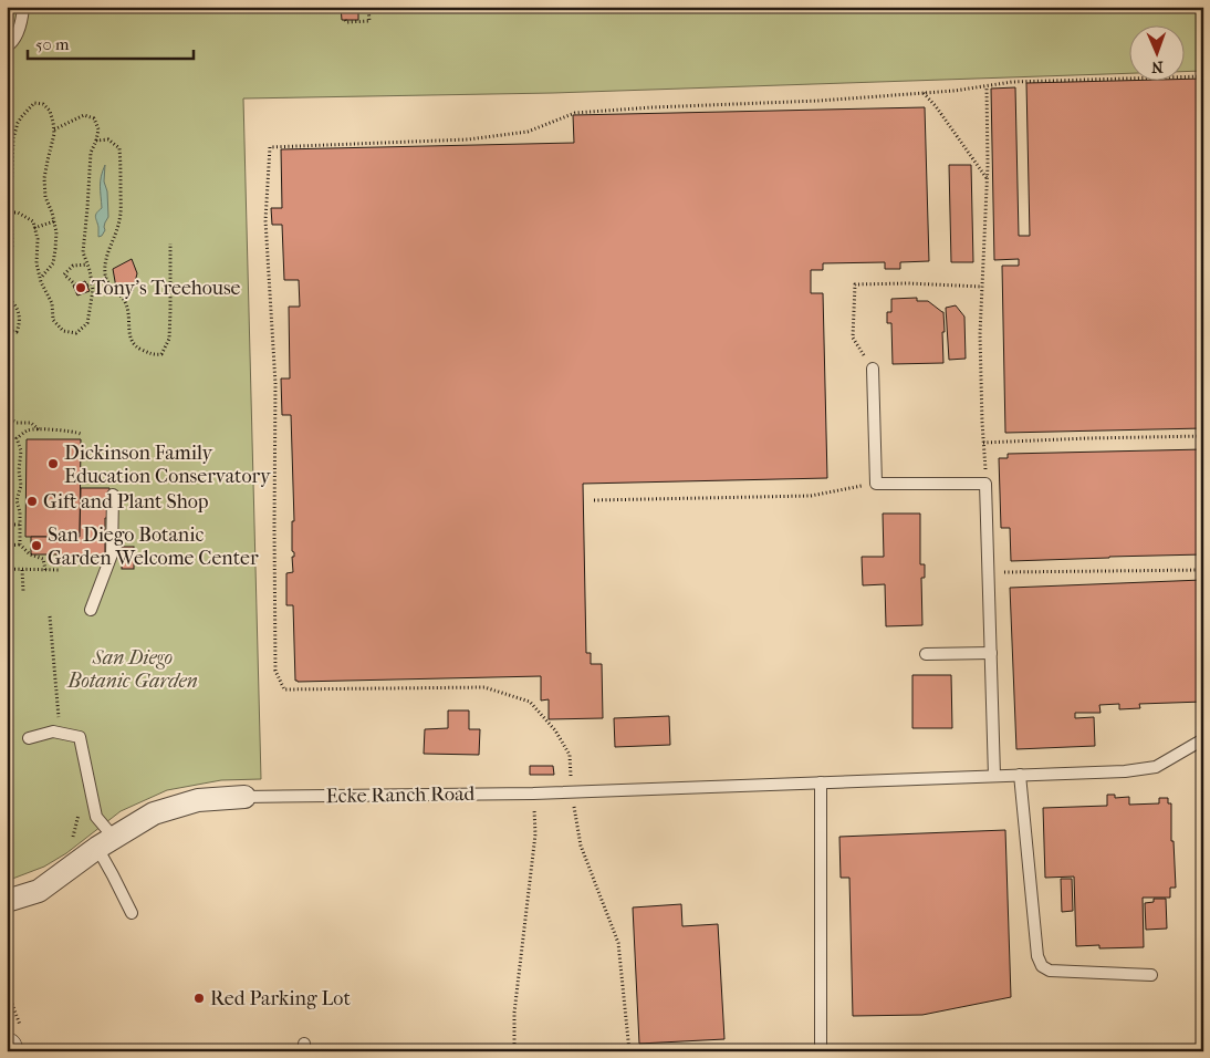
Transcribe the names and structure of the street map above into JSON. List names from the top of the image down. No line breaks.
{"streets":{"street":["Ecke Ranch Road"]},"parks":["San Diego Botanic Garden"],"places":["Tony's Treehouse","Dickinson Family Education Conservatory","Gift and Plant Shop","San Diego Botanic Garden Welcome Center","Red Parking Lot"],"scale_bar":"50 m","north":"bottom"}
